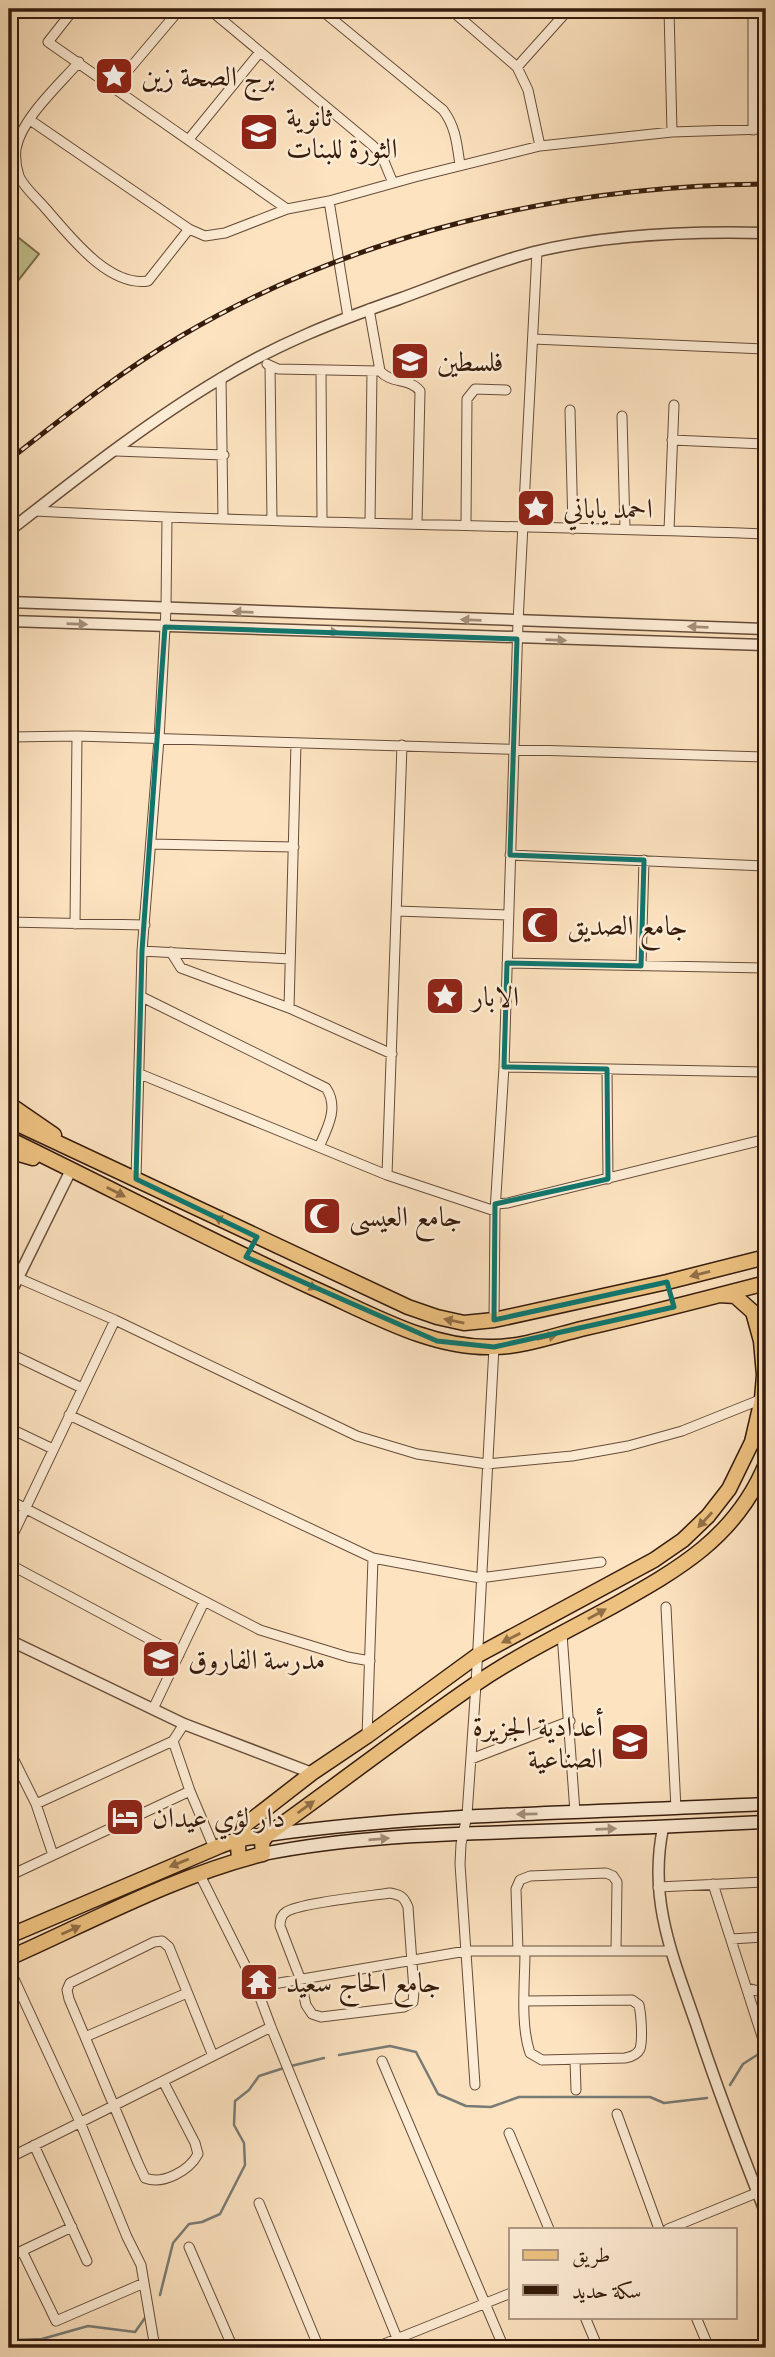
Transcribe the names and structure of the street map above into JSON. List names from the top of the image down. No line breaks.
{"places":{"place":["برج الصحة زين","احمد ياباني","الابار"],"school or university":["ثانوية الثورة للبنات","فلسطين","مدرسة الفاروق","أعدادية الجزيرة الصناعية"],"mosque":["جامع الصديق","جامع العيسى"],"hotel":["دار لؤي عيدان"],"temple":["جامع الحاج سعيد"]},"legend":["طريق","سكة حديد"]}
